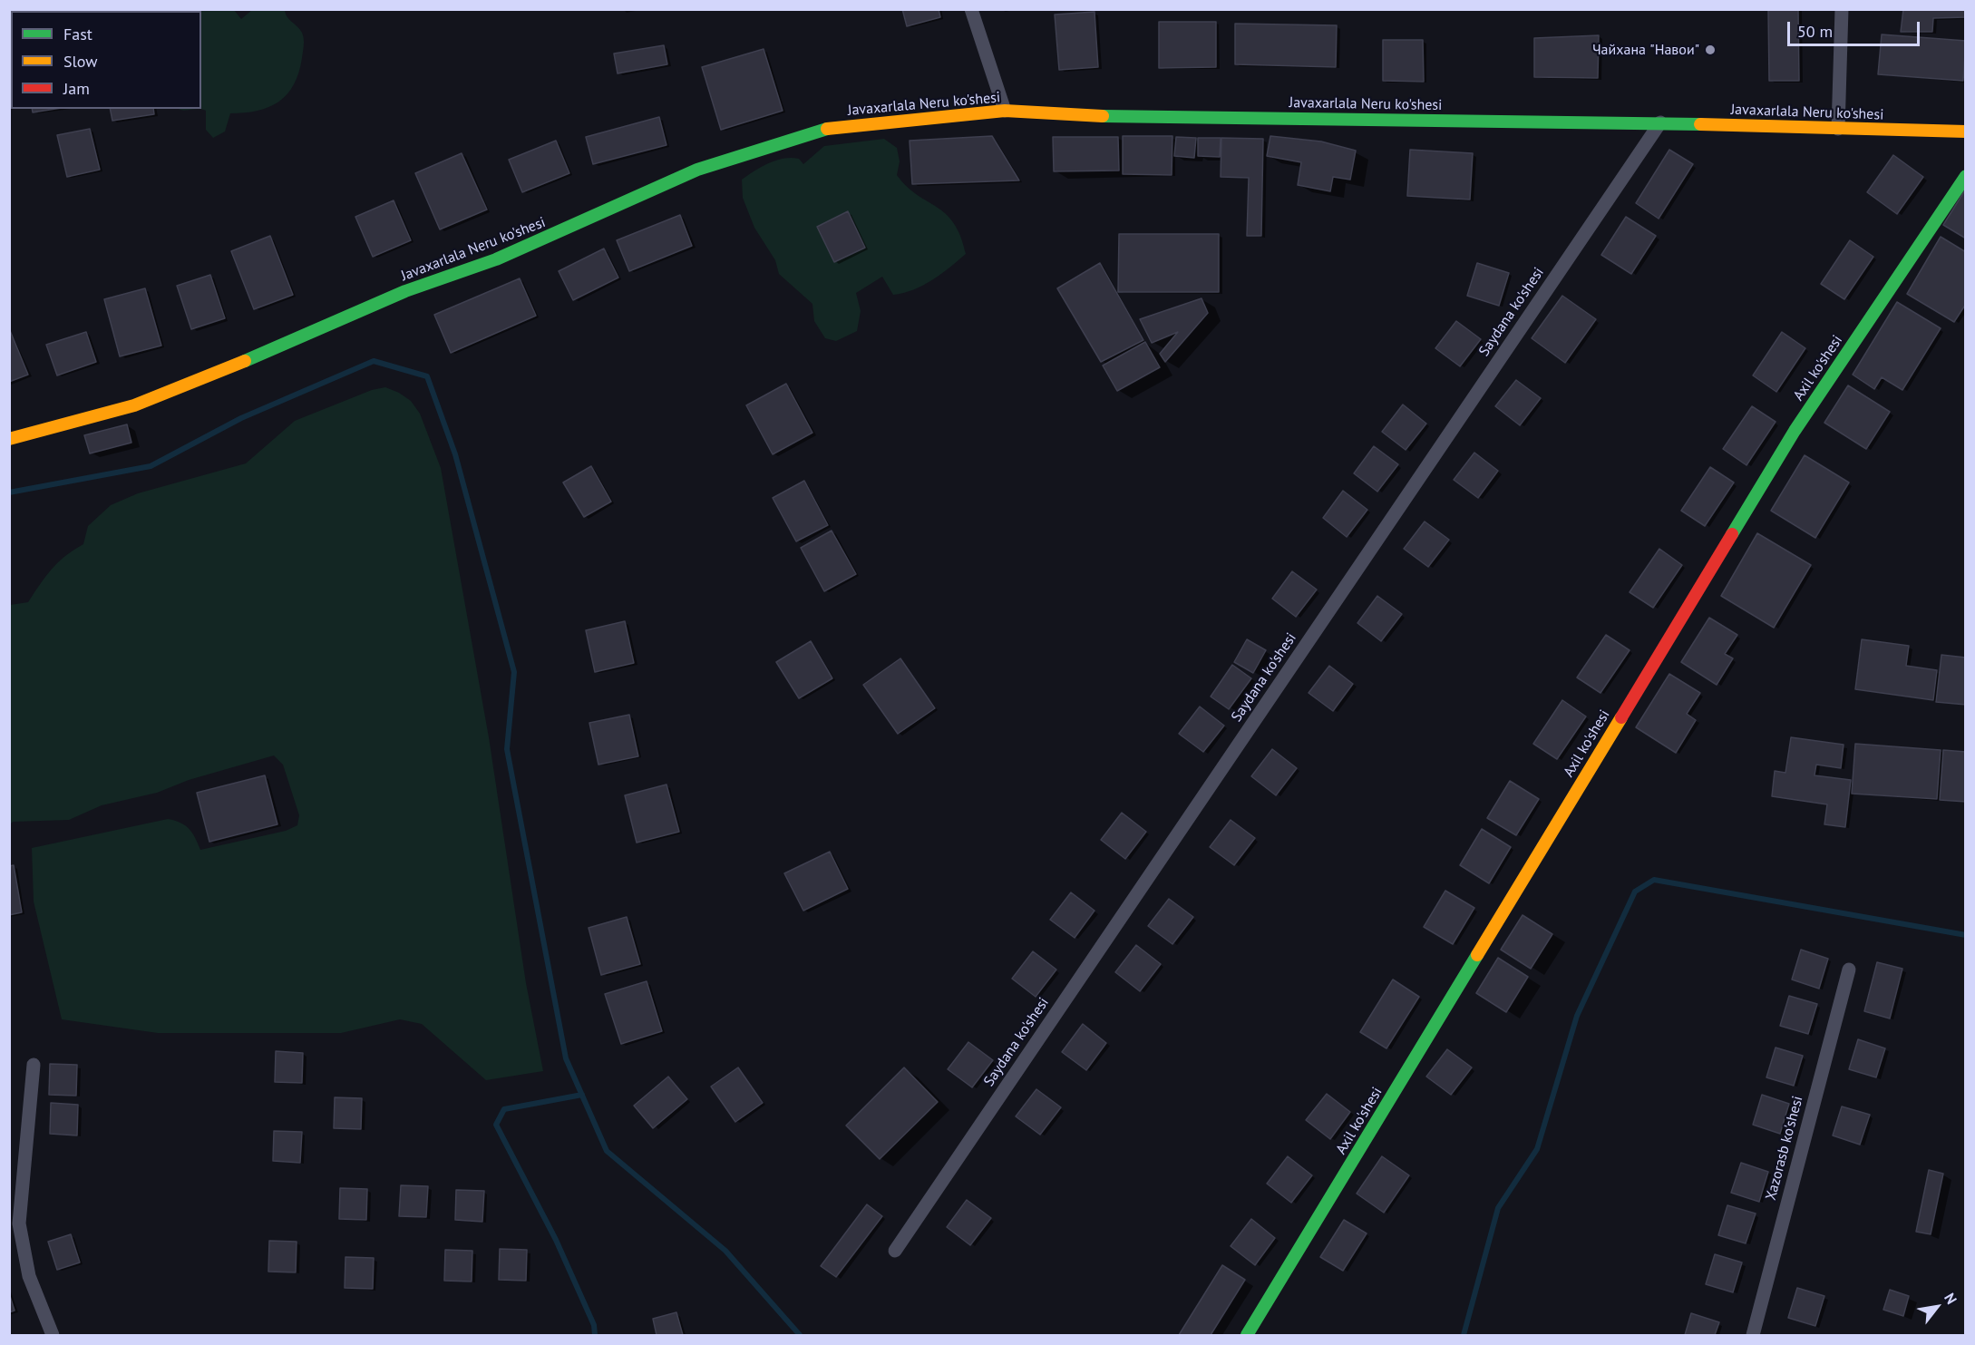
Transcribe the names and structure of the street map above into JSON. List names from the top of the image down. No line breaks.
{"streets":{"street":["Javaxarlala Neru ko'shesi","Saydana ko'shesi","Axil ko'shesi","Xazorasb ko'shesi"]},"crossings":[["Javaxarlala Neru ko'shesi","Saydana ko'shesi"]],"places":["Чайхана \"Навои\""],"legend":["Fast","Slow","Jam"],"scale_bar":"50 m","north":"top right"}
